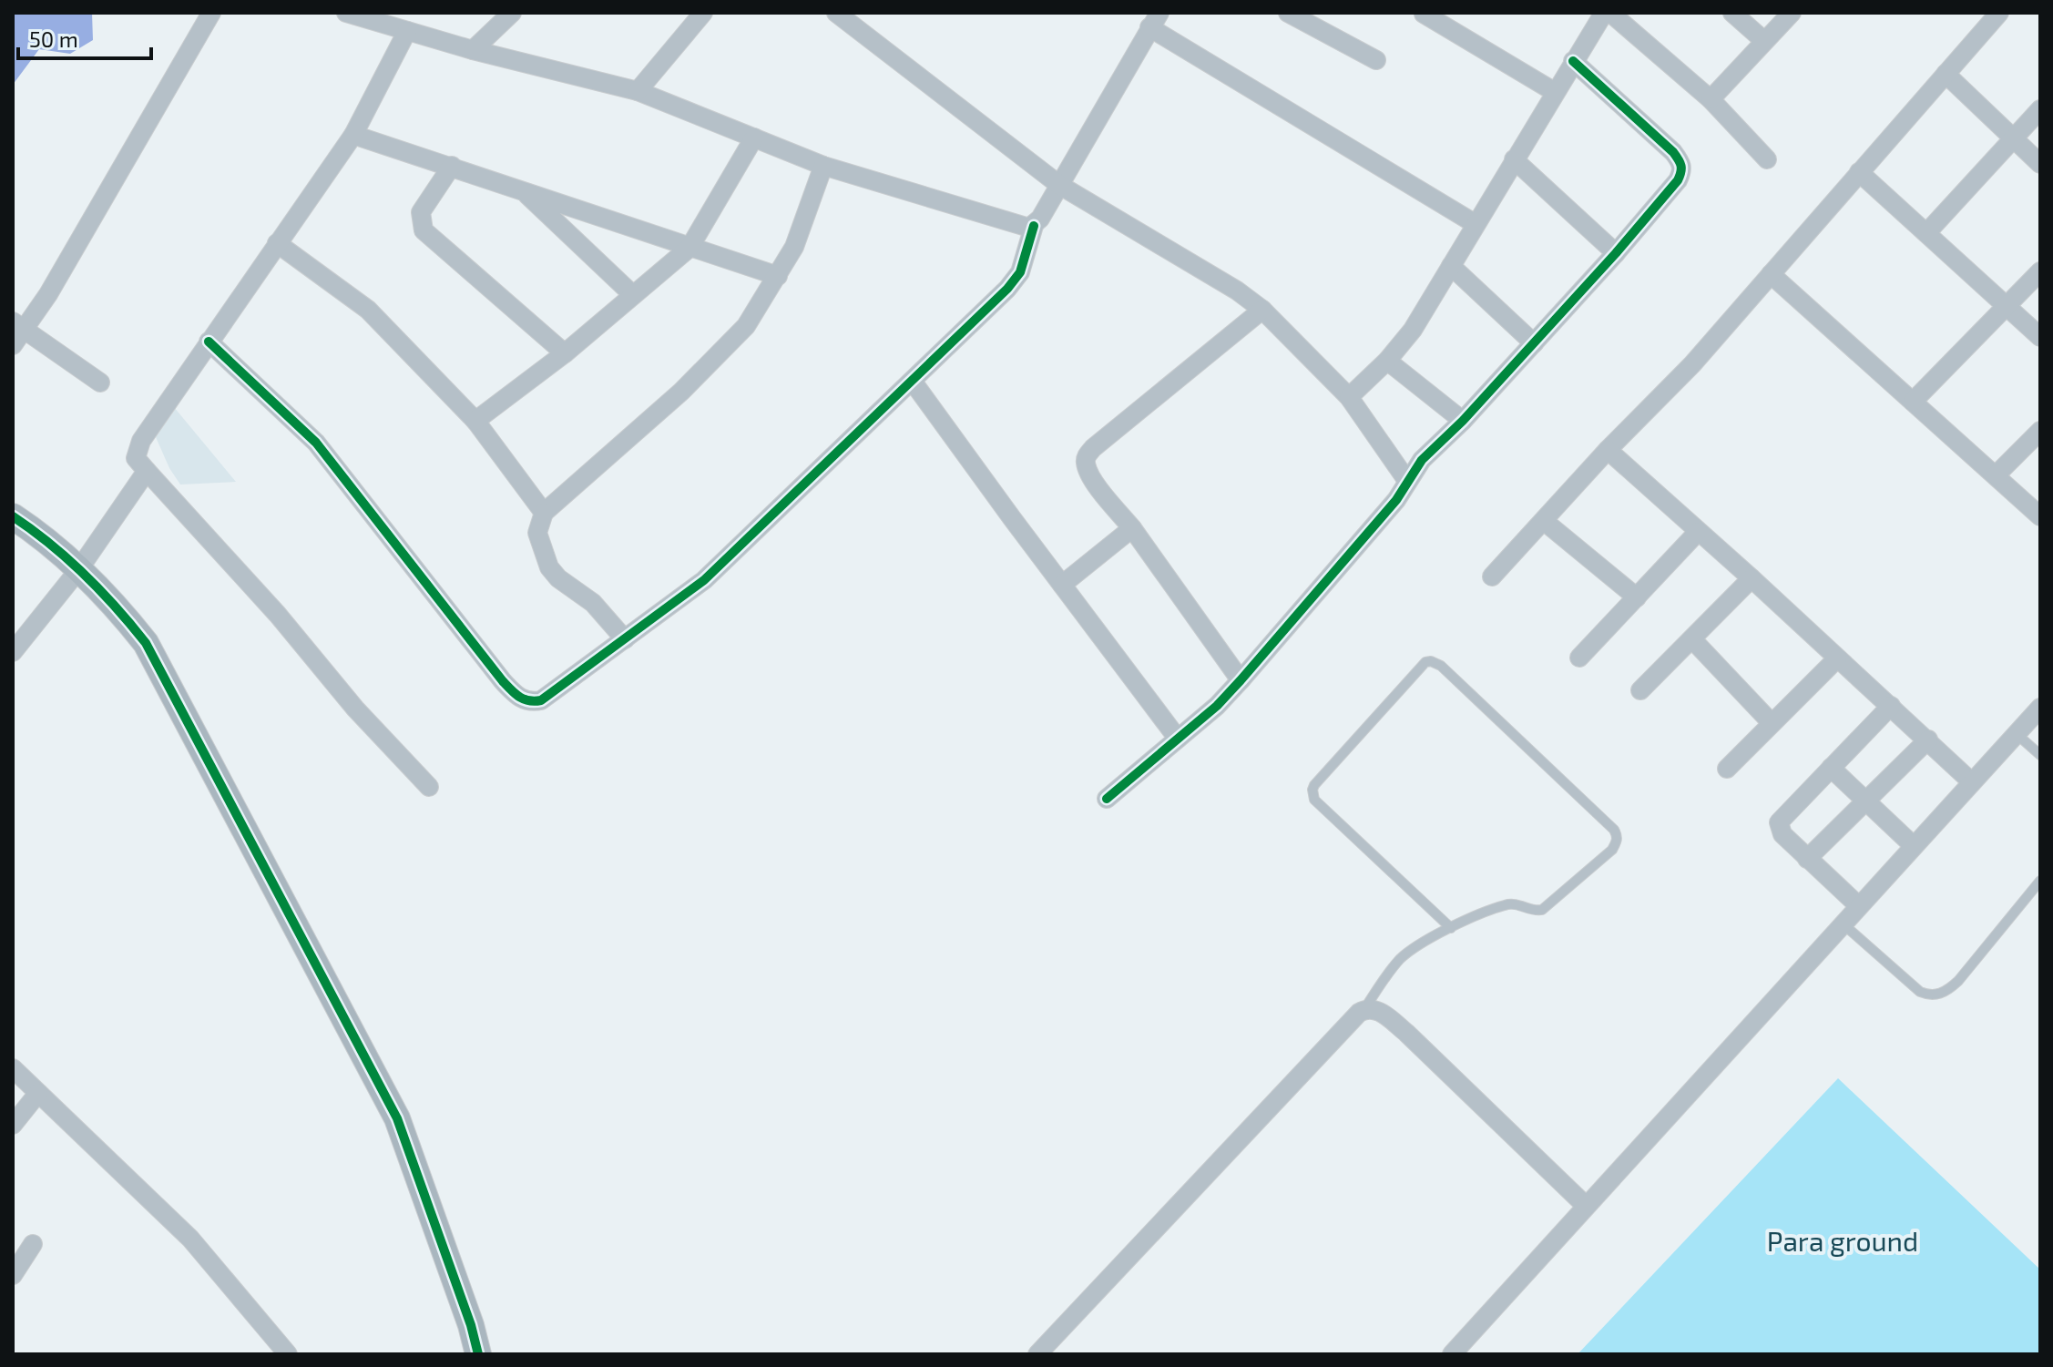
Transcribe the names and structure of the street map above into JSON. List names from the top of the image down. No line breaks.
{"parks":["Para ground"],"scale_bar":"50 m"}
